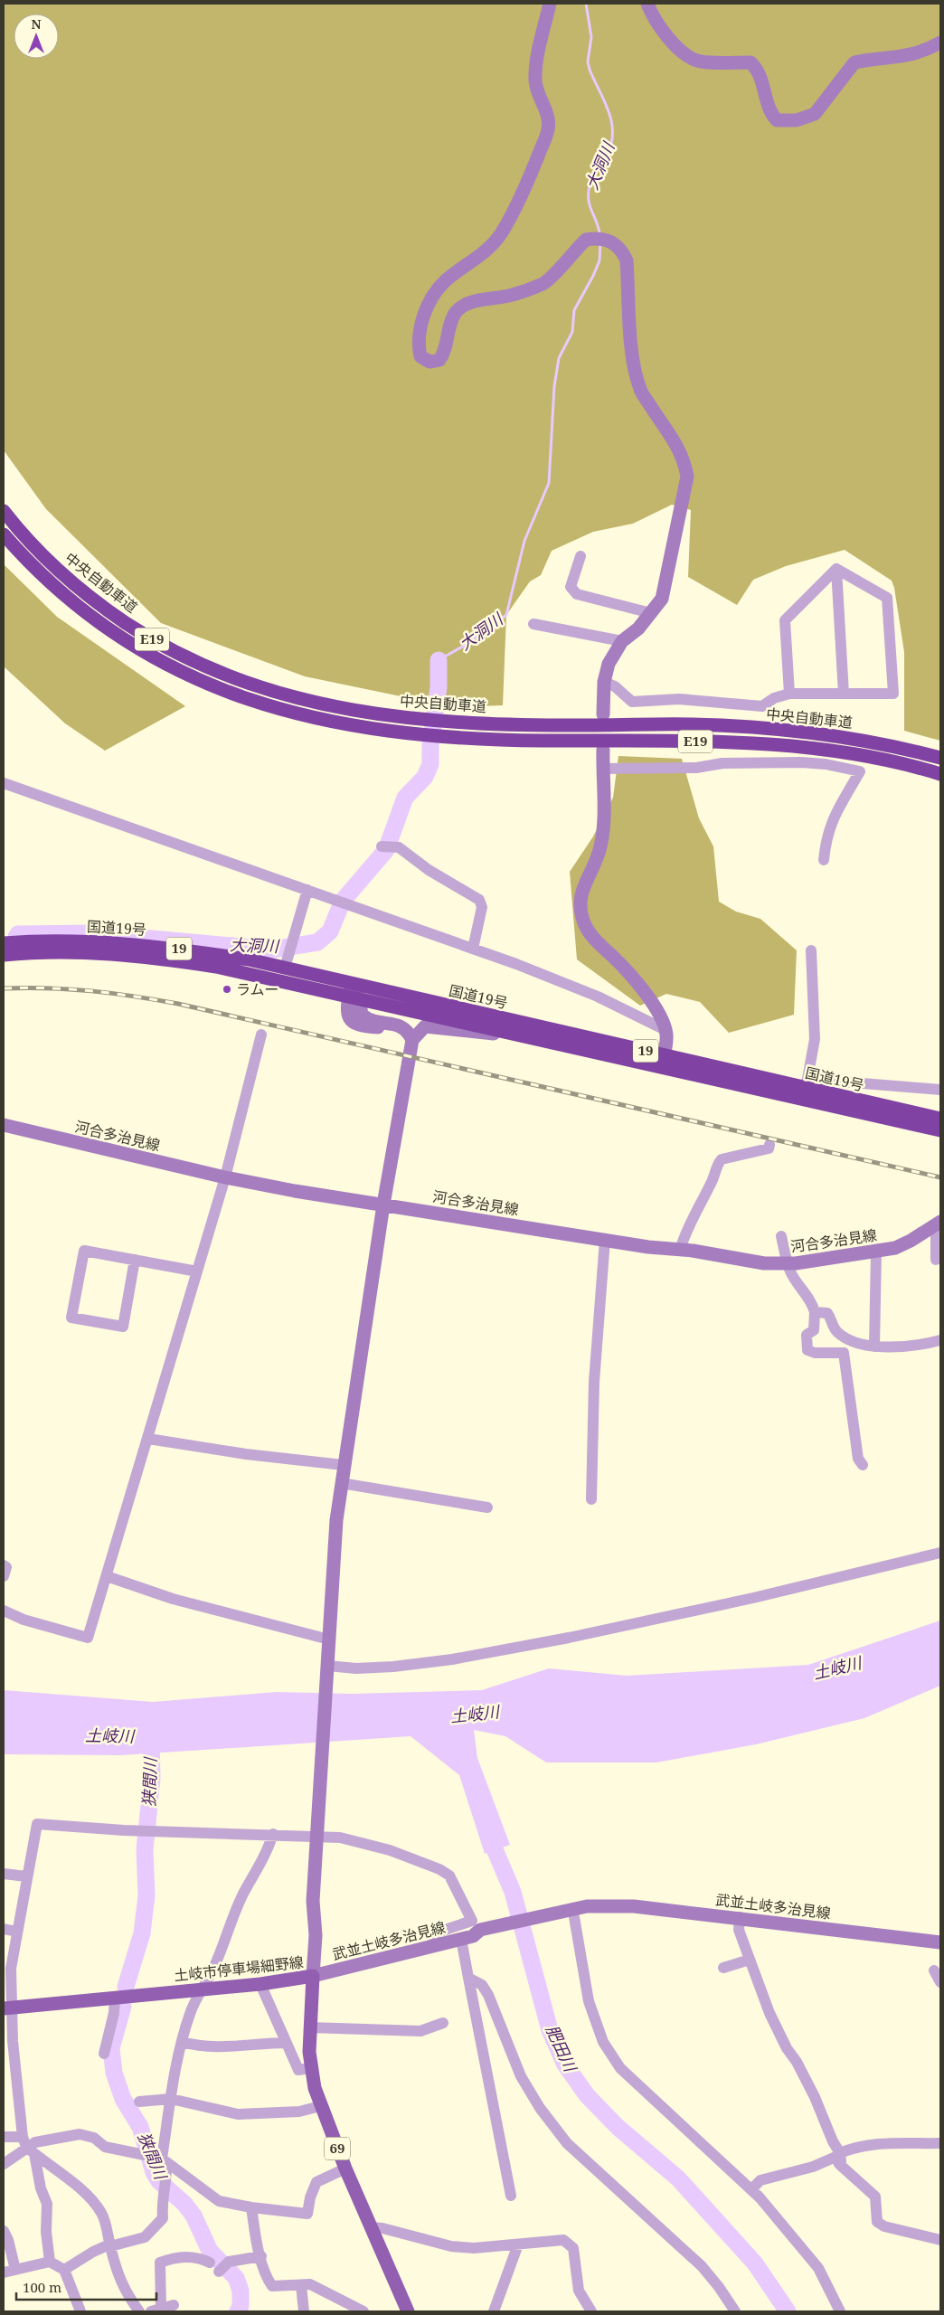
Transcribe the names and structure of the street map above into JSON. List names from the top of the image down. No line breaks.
{"streets":{"highway":["中央自動車道","E19","国道19号","19"],"main road":["土岐市停車場細野線","69"],"street":["河合多治見線","武並土岐多治見線"]},"crossings":[["武並土岐多治見線","土岐市停車場細野線"]],"water":["大洞川","土岐川","狭間川","肥田川"],"places":["ラムー"],"scale_bar":"100 m","north":"top"}
